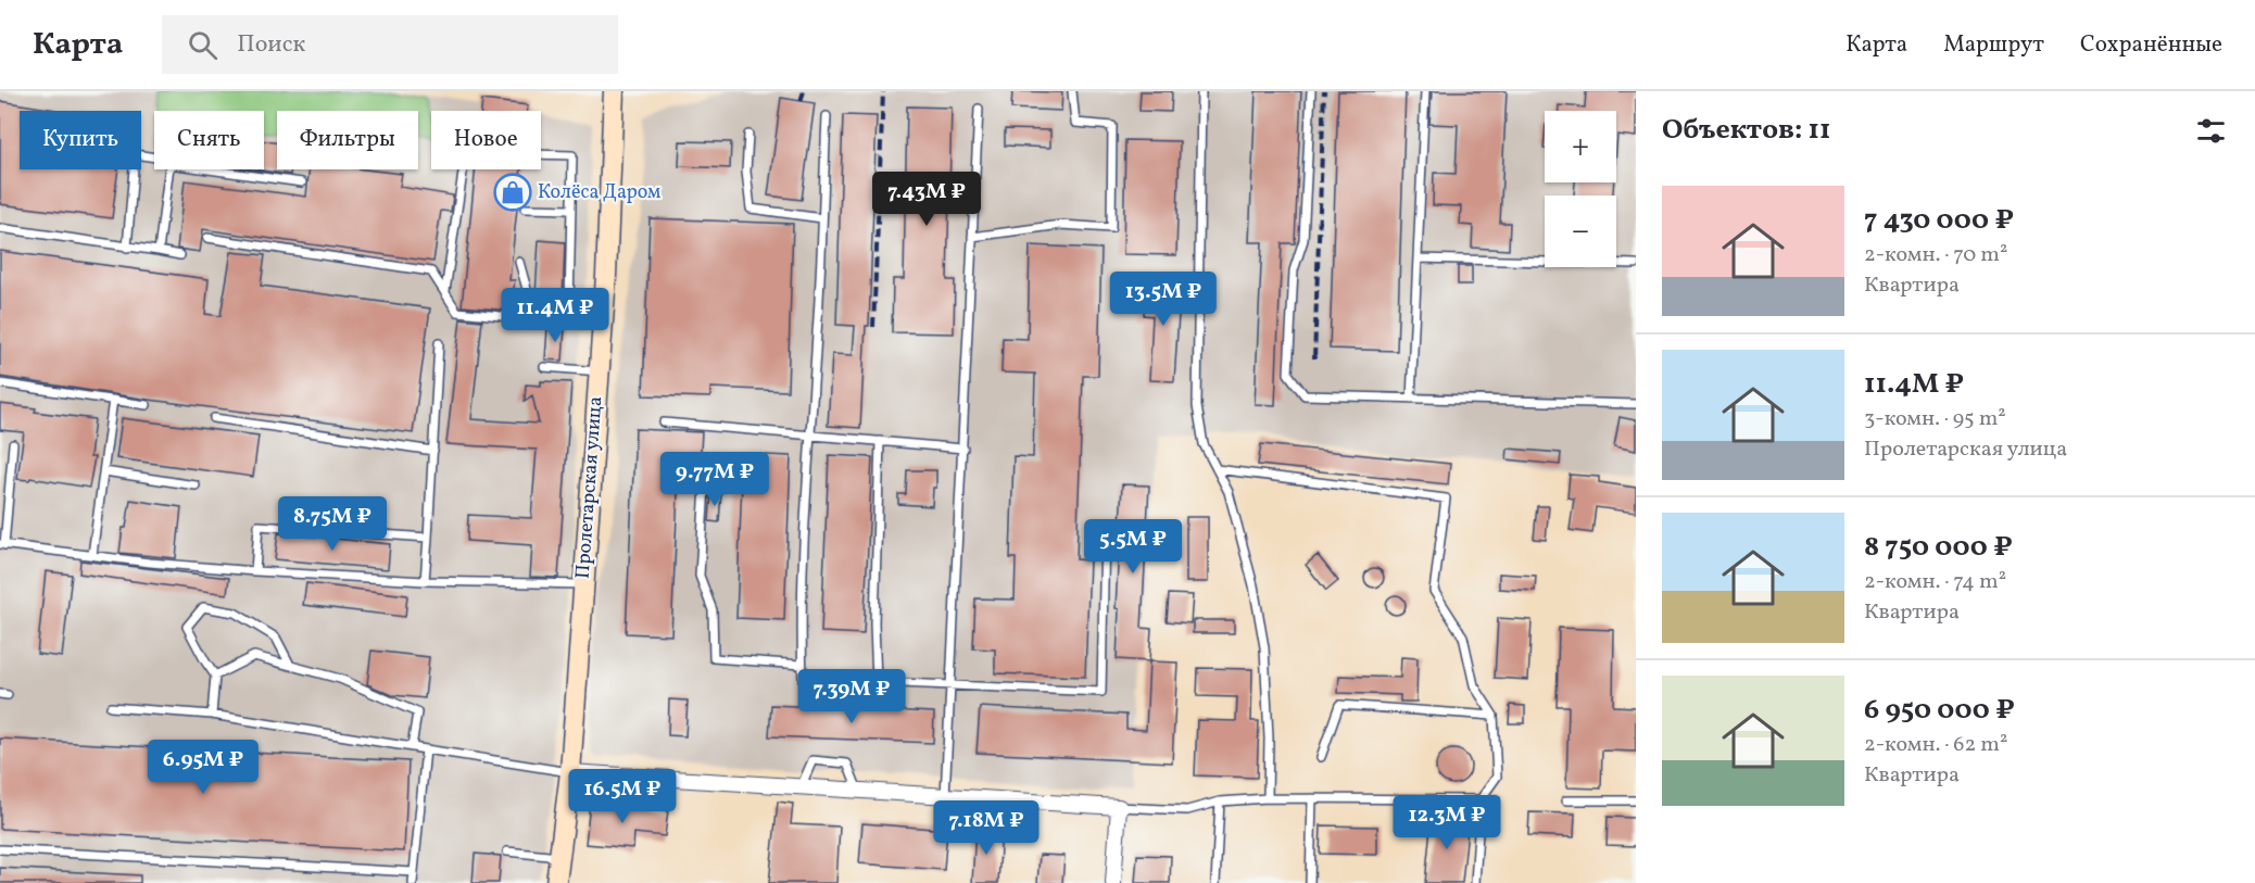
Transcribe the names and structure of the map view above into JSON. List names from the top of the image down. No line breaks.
{"streets":{"street":["Пролетарская улица"]},"places":{"shop":["Колёса Даром"]},"page":{"header":"Карта","search":"Поиск","nav":["Карта","Маршрут","Сохранённые"],"heading":"Объектов: 11","map_buttons":["+","−"],"chip":["Купить","Снять","Фильтры","Новое"],"list":[{"name":"7 430 000 ₽","note":"2-комн. · 70 m² · Квартира"},{"name":"11.4M ₽","note":"3-комн. · 95 m² · Пролетарская улица"},{"name":"8 750 000 ₽","note":"2-комн. · 74 m² · Квартира"},{"name":"6 950 000 ₽","note":"2-комн. · 62 m² · Квартира"}],"price":["7.43M ₽","13.5M ₽","11.4M ₽","9.77M ₽","8.75M ₽","5.5M ₽","7.39M ₽","6.95M ₽","16.5M ₽","12.3M ₽","7.18M ₽"]}}
